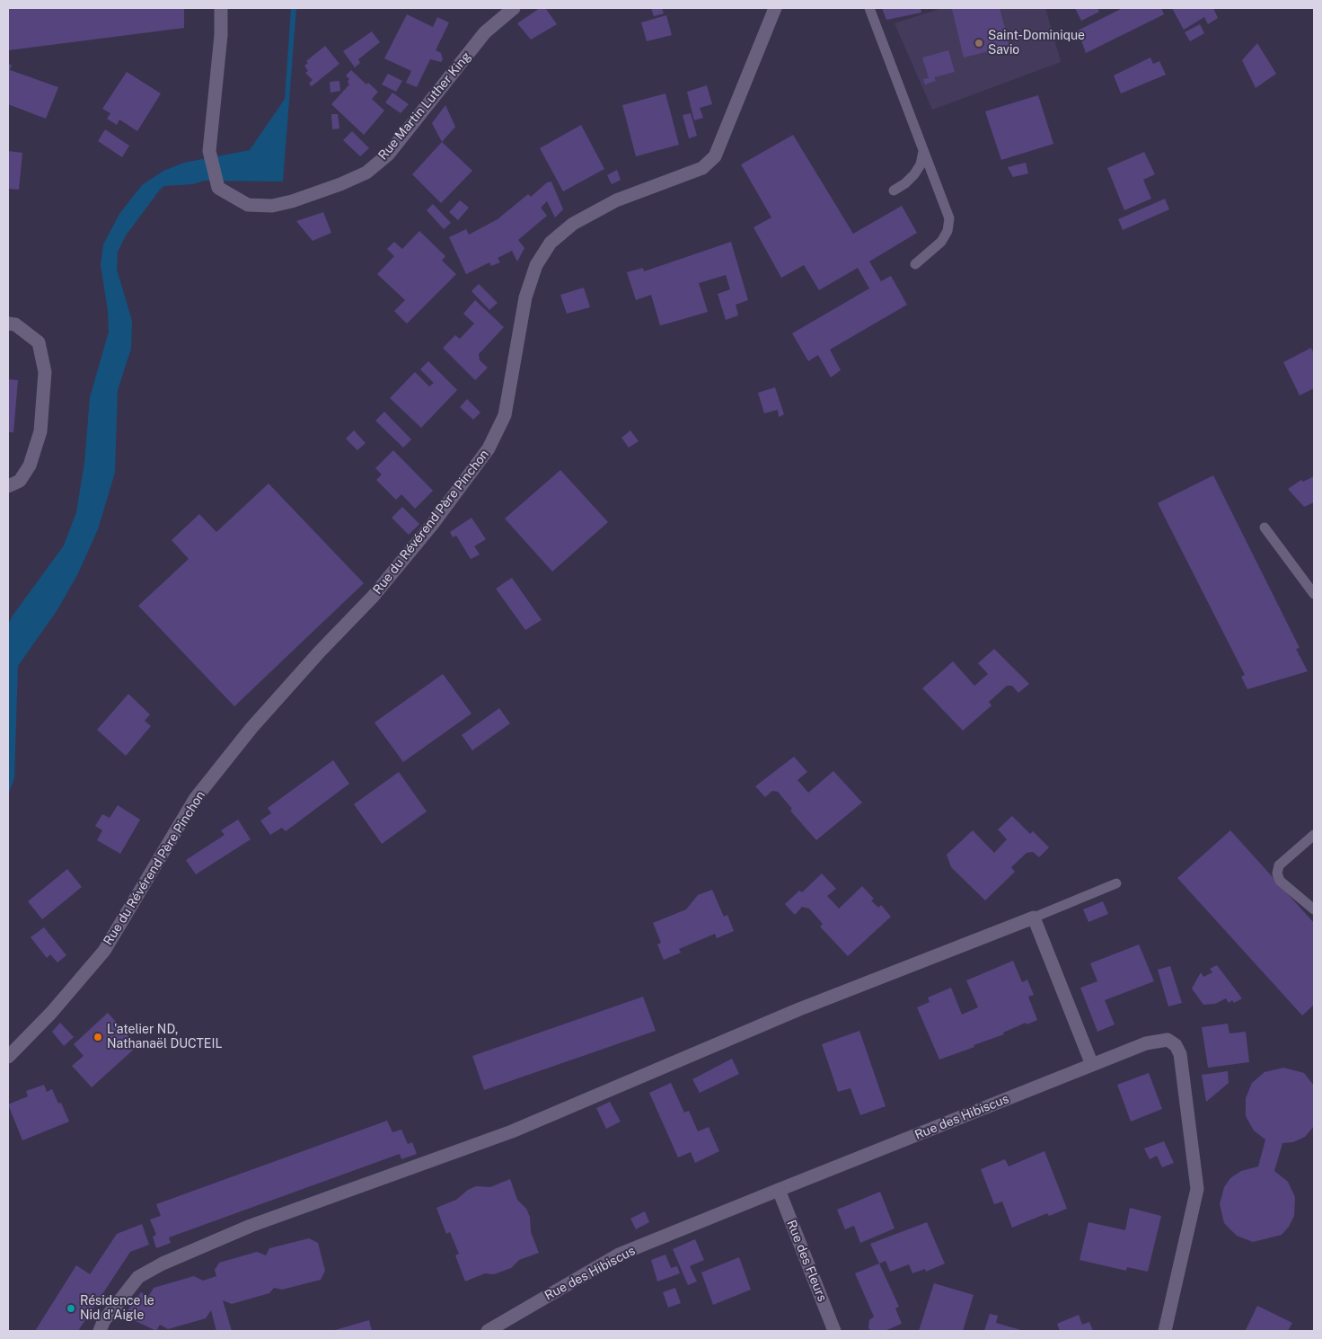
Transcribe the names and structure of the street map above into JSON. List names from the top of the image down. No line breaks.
{"streets":{"street":["Rue Martin Luther King","Rue du Révérend Père Pinchon","Rue des Hibiscus","Rue des Fleurs"]},"crossings":[["Rue des Hibiscus","Rue des Fleurs"]],"places":["Saint-Dominique Savio","L'atelier ND, Nathanaël DUCTEIL","Résidence le Nid d'Aigle"]}
